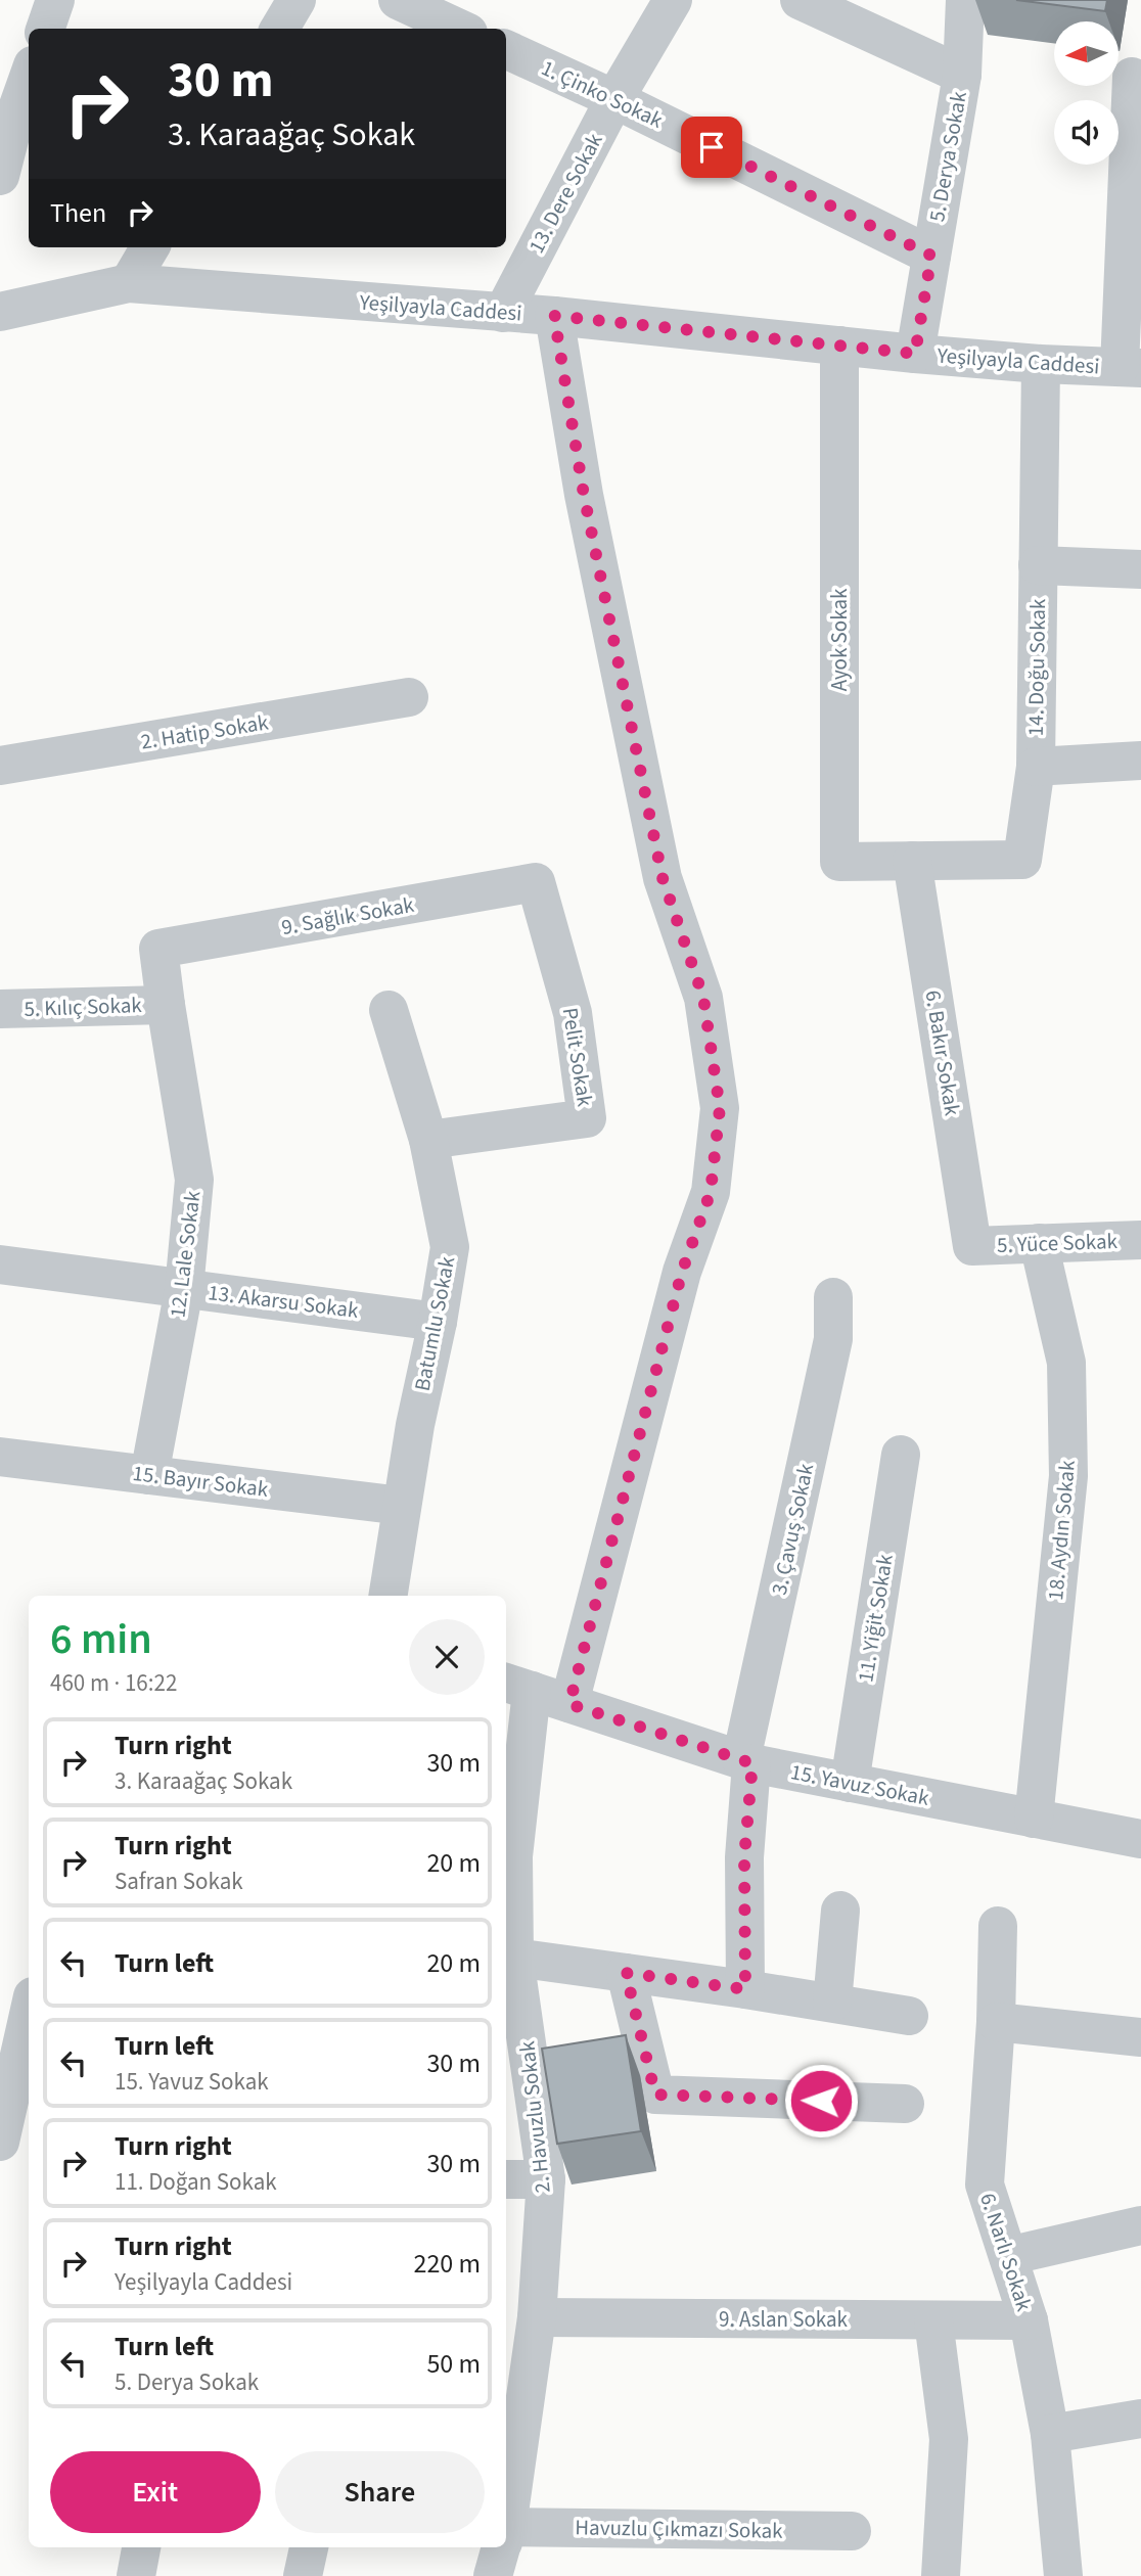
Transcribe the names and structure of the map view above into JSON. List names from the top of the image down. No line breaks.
{"streets":{"street":["1. Çinko Sokak","5. Derya Sokak","13. Dere Sokak","Yeşilyayla Caddesi","Ayok Sokak","14. Doğu Sokak","2. Hatip Sokak","9. Sağlık Sokak","5. Kılıç Sokak","6. Bakır Sokak","Pelit Sokak","5. Yüce Sokak","12. Lale Sokak","13. Akarsu Sokak","Batumlu Sokak","15. Bayır Sokak","3. Çavuş Sokak","18. Aydın Sokak","11. Yiğit Sokak","15. Yavuz Sokak","2. Havuzlu Sokak","6. Narlı Sokak","9. Aslan Sokak","Havuzlu Çıkmazı Sokak"]},"crossings":[["1. Çinko Sokak","5. Derya Sokak"],["1. Çinko Sokak","13. Dere Sokak"],["5. Derya Sokak","Yeşilyayla Caddesi"],["13. Dere Sokak","Yeşilyayla Caddesi"],["Yeşilyayla Caddesi","Ayok Sokak"],["Yeşilyayla Caddesi","14. Doğu Sokak"],["Ayok Sokak","14. Doğu Sokak"],["Ayok Sokak","6. Bakır Sokak"],["14. Doğu Sokak","6. Bakır Sokak"],["9. Sağlık Sokak","Pelit Sokak"],["9. Sağlık Sokak","12. Lale Sokak"],["5. Kılıç Sokak","12. Lale Sokak"],["6. Bakır Sokak","5. Yüce Sokak"],["Pelit Sokak","Batumlu Sokak"],["5. Yüce Sokak","18. Aydın Sokak"],["12. Lale Sokak","13. Akarsu Sokak"],["12. Lale Sokak","15. Bayır Sokak"],["13. Akarsu Sokak","Batumlu Sokak"],["Batumlu Sokak","15. Bayır Sokak"],["3. Çavuş Sokak","15. Yavuz Sokak"],["18. Aydın Sokak","15. Yavuz Sokak"],["11. Yiğit Sokak","15. Yavuz Sokak"],["15. Yavuz Sokak","2. Havuzlu Sokak"],["2. Havuzlu Sokak","9. Aslan Sokak"],["6. Narlı Sokak","9. Aslan Sokak"]],"north":"left","page":{"turn":["30 m","3. Karaağaç Sokak"],"then":"Then","heading":["6 min","460 m · 16:22"],"list":[{"name":"Turn right","note":"3. Karaağaç Sokak","value":"30 m"},{"name":"Turn right","note":"Safran Sokak","value":"20 m"},{"name":"Turn left","value":"20 m"},{"name":"Turn left","note":"15. Yavuz Sokak","value":"30 m"},{"name":"Turn right","note":"11. Doğan Sokak","value":"30 m"},{"name":"Turn right","note":"Yeşilyayla Caddesi","value":"220 m"},{"name":"Turn left","note":"5. Derya Sokak","value":"50 m"}],"buttons":["Exit","Share"]}}
